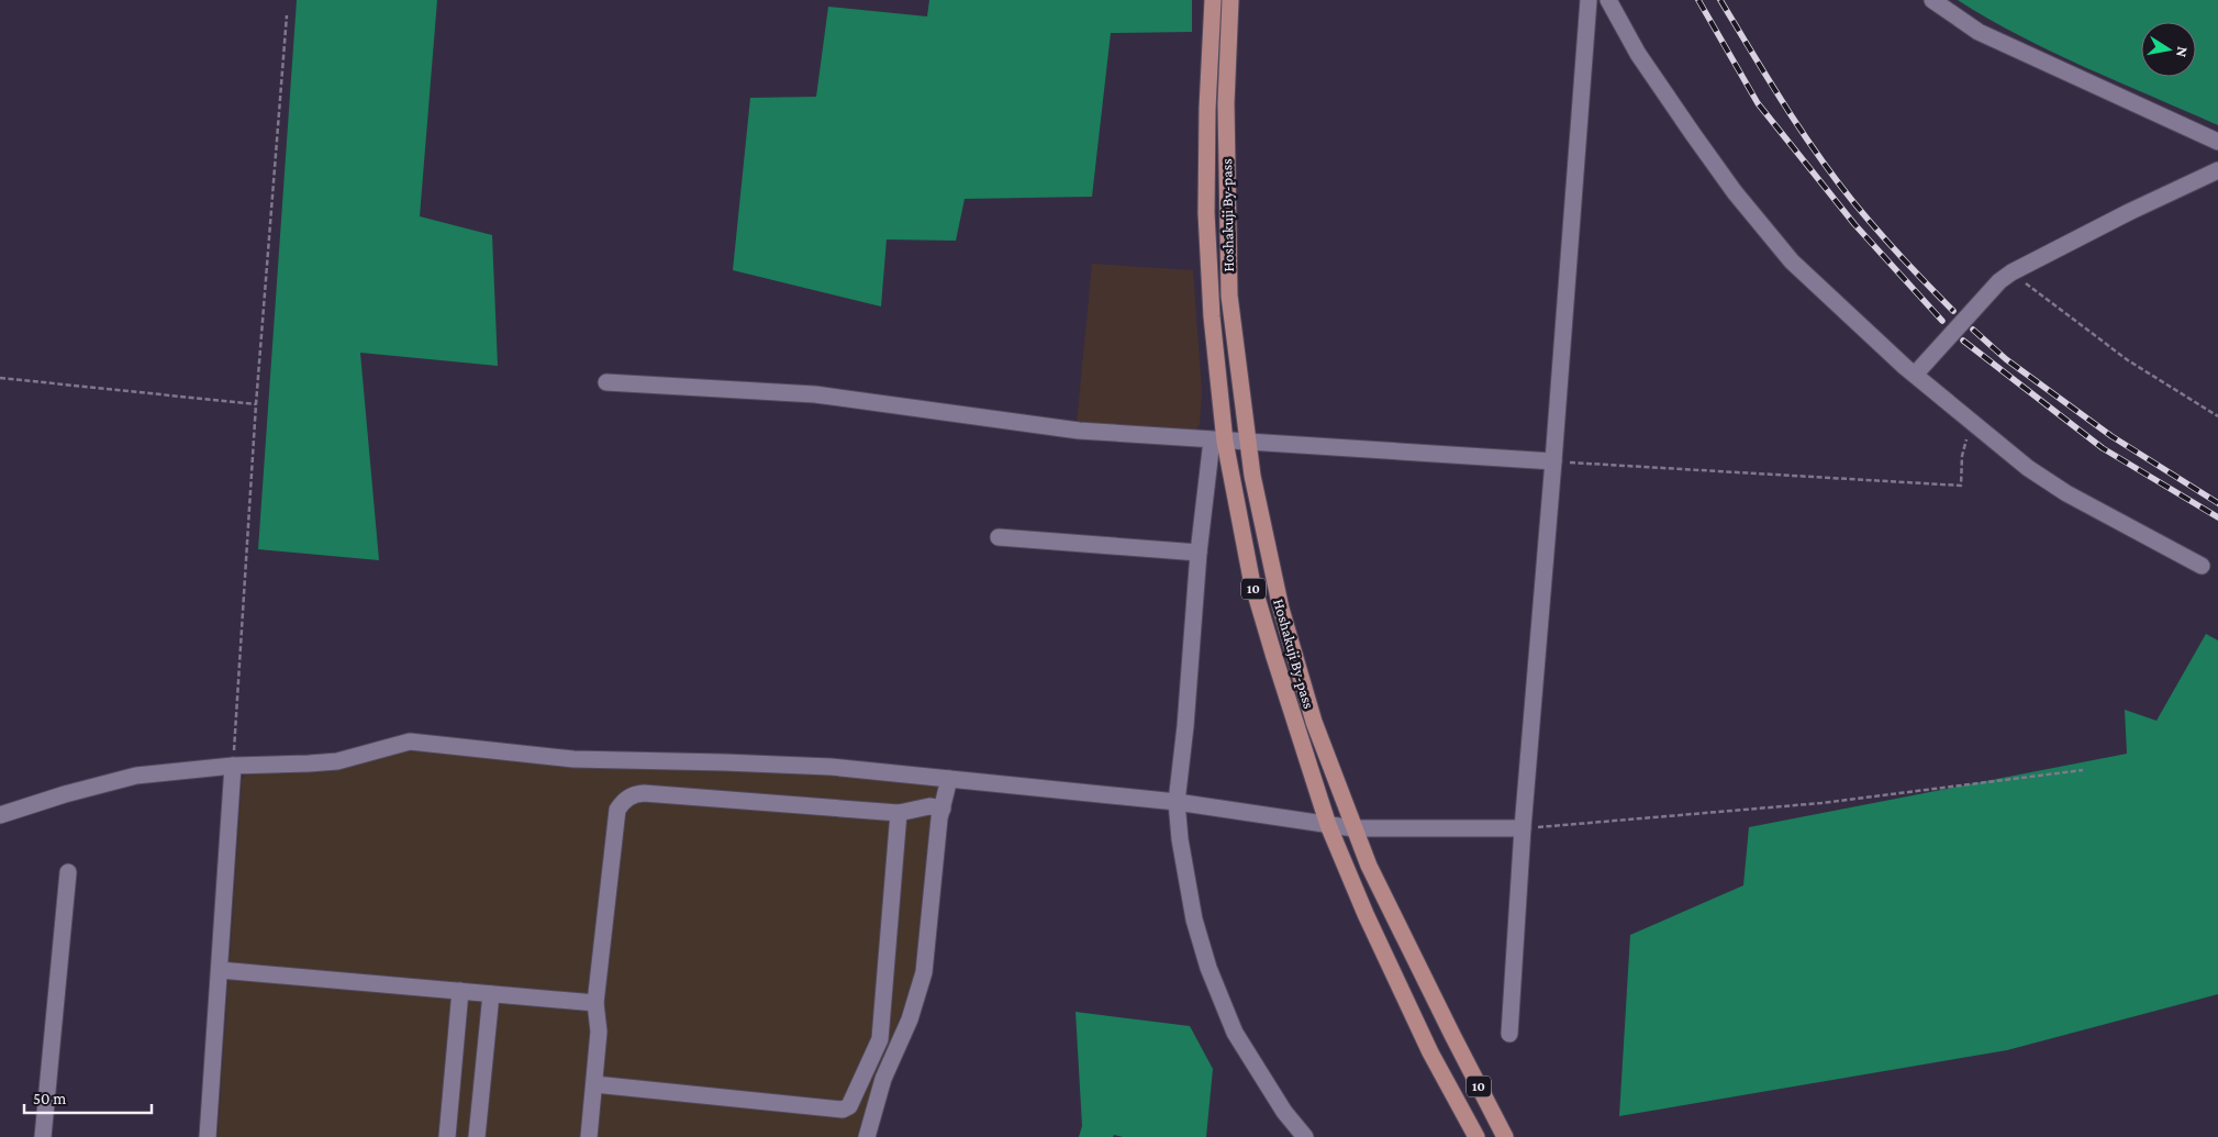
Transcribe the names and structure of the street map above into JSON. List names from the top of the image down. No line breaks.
{"streets":{"main road":["Hoshakuji By-pass","10"]},"scale_bar":"50 m","north":"right"}
